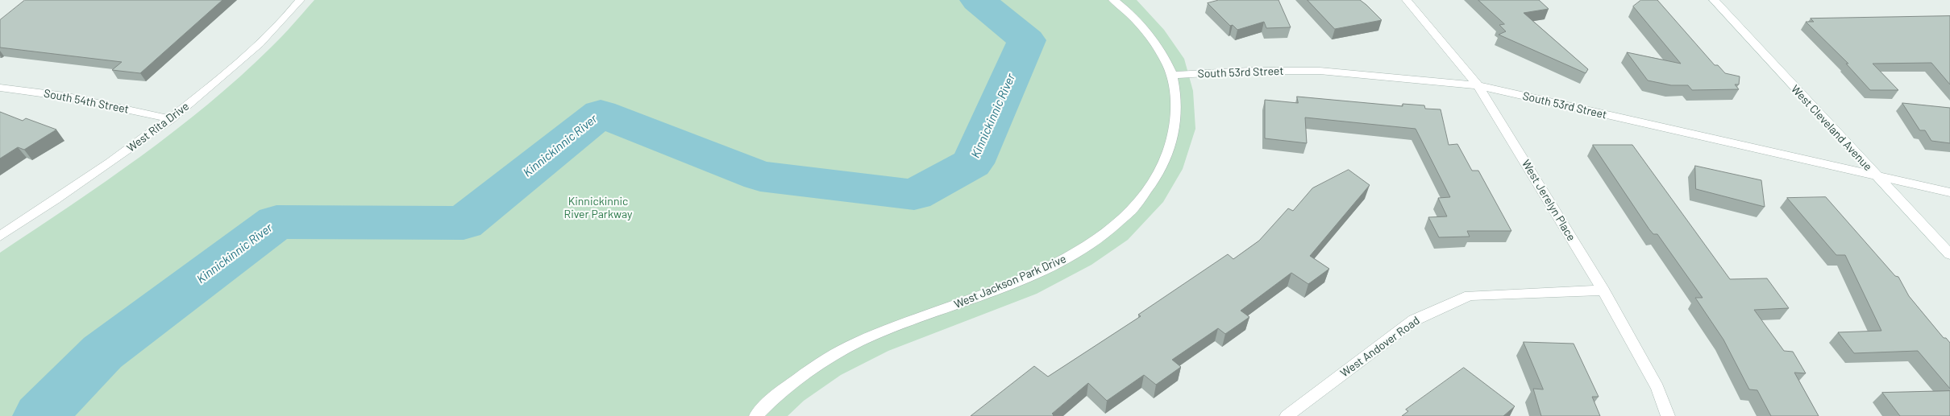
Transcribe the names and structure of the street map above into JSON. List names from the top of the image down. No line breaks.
{"streets":{"street":["South 53rd Street","South 54th Street","West Rita Drive","West Cleveland Avenue","West Jerelyn Place","West Jackson Park Drive","West Andover Road"]},"crossings":[["South 53rd Street","West Cleveland Avenue"],["South 53rd Street","West Jerelyn Place"],["South 53rd Street","West Jackson Park Drive"],["South 54th Street","West Rita Drive"],["West Jerelyn Place","West Andover Road"]],"water":["Kinnickinnic River"],"parks":["Kinnickinnic River Parkway"]}
